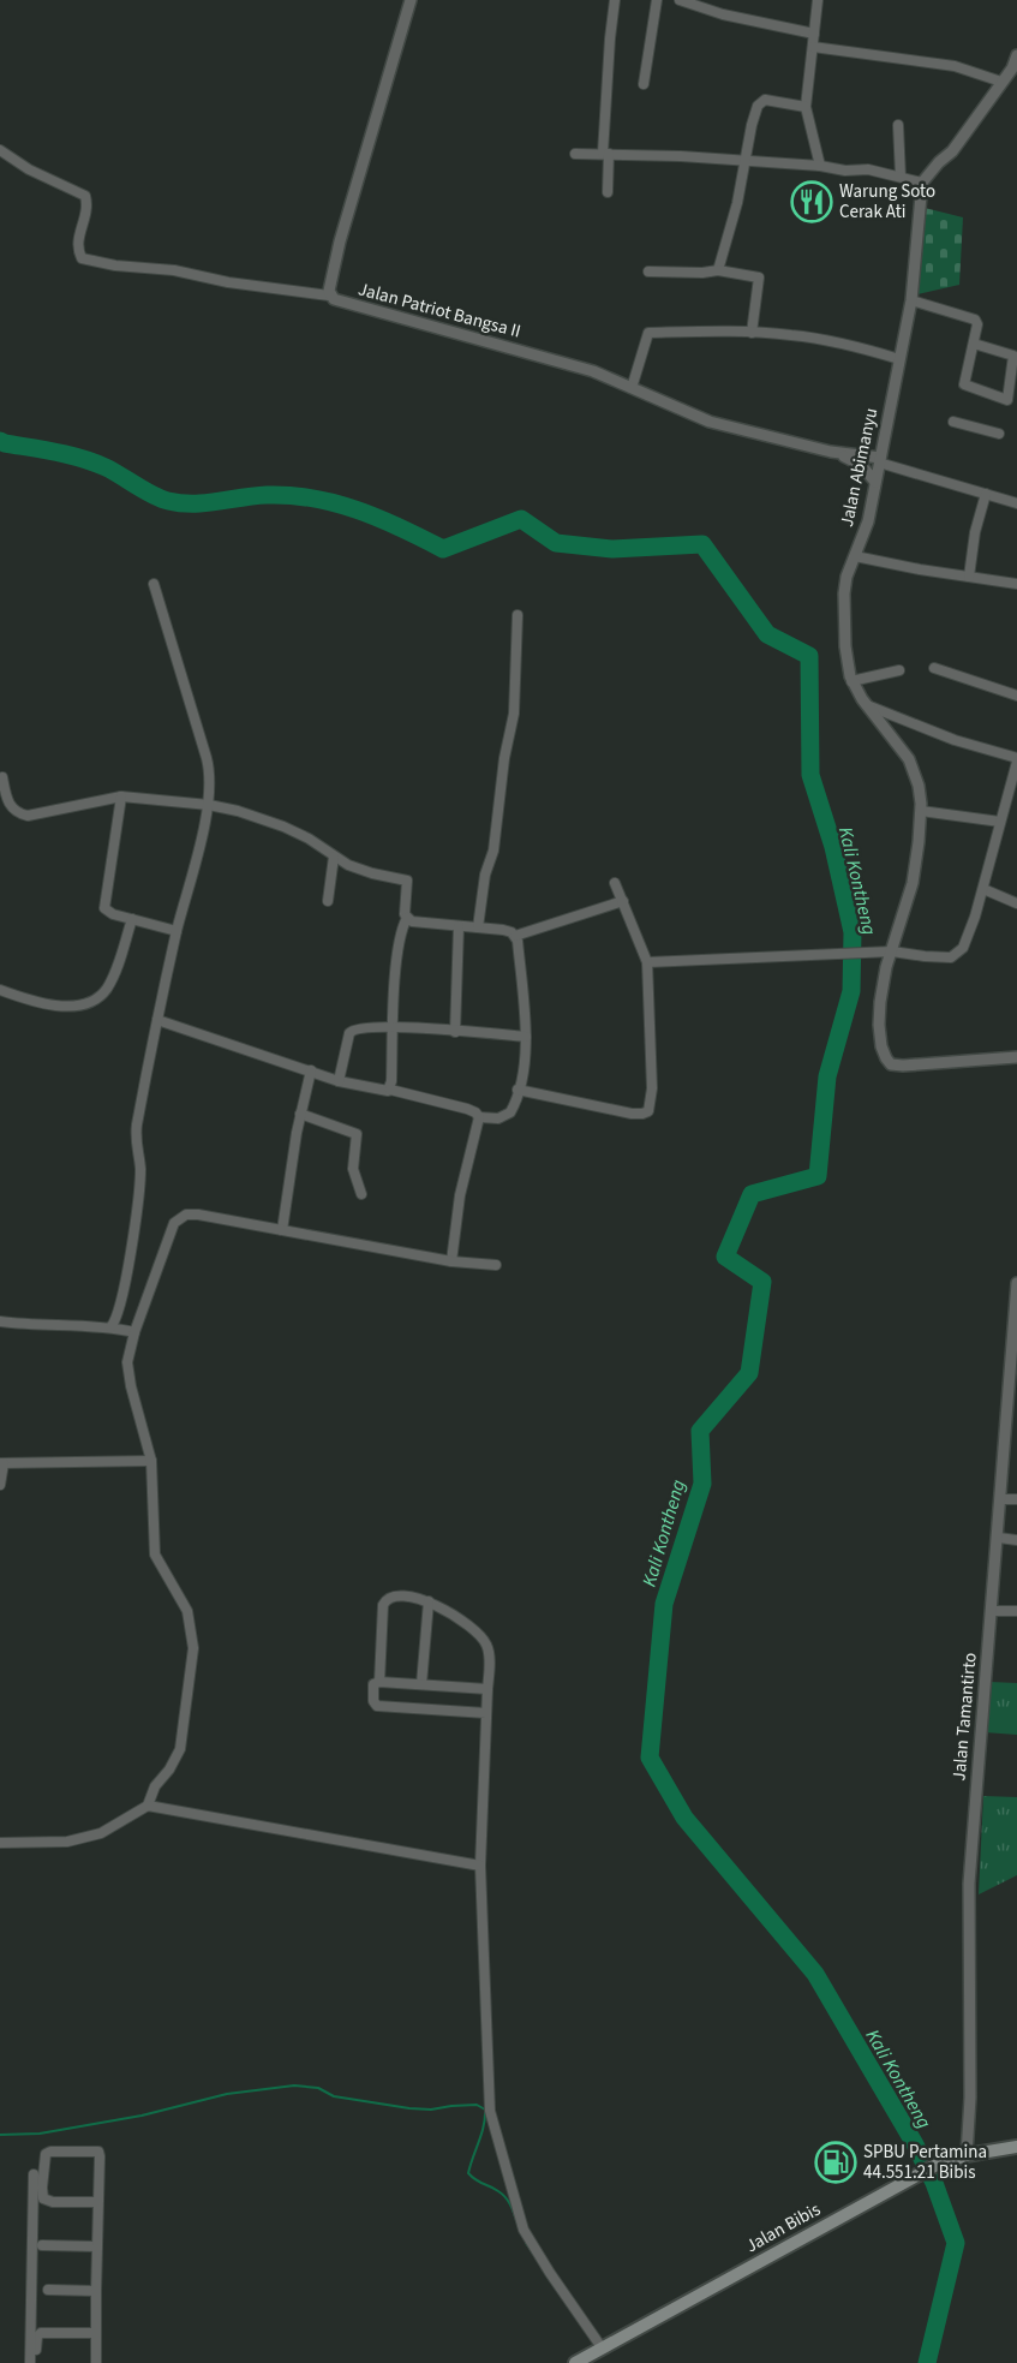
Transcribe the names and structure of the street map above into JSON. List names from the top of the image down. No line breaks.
{"streets":{"main road":["Jalan Bibis"],"street":["Jalan Patriot Bangsa II","Jalan Abimanyu","Jalan Tamantirto"]},"crossings":[["Jalan Tamantirto","Jalan Bibis"]],"water":["Kali Kontheng"],"places":{"restaurant":["Warung Soto Cerak Ati"],"fuel station":["SPBU Pertamina 44.551.21 Bibis"]}}
